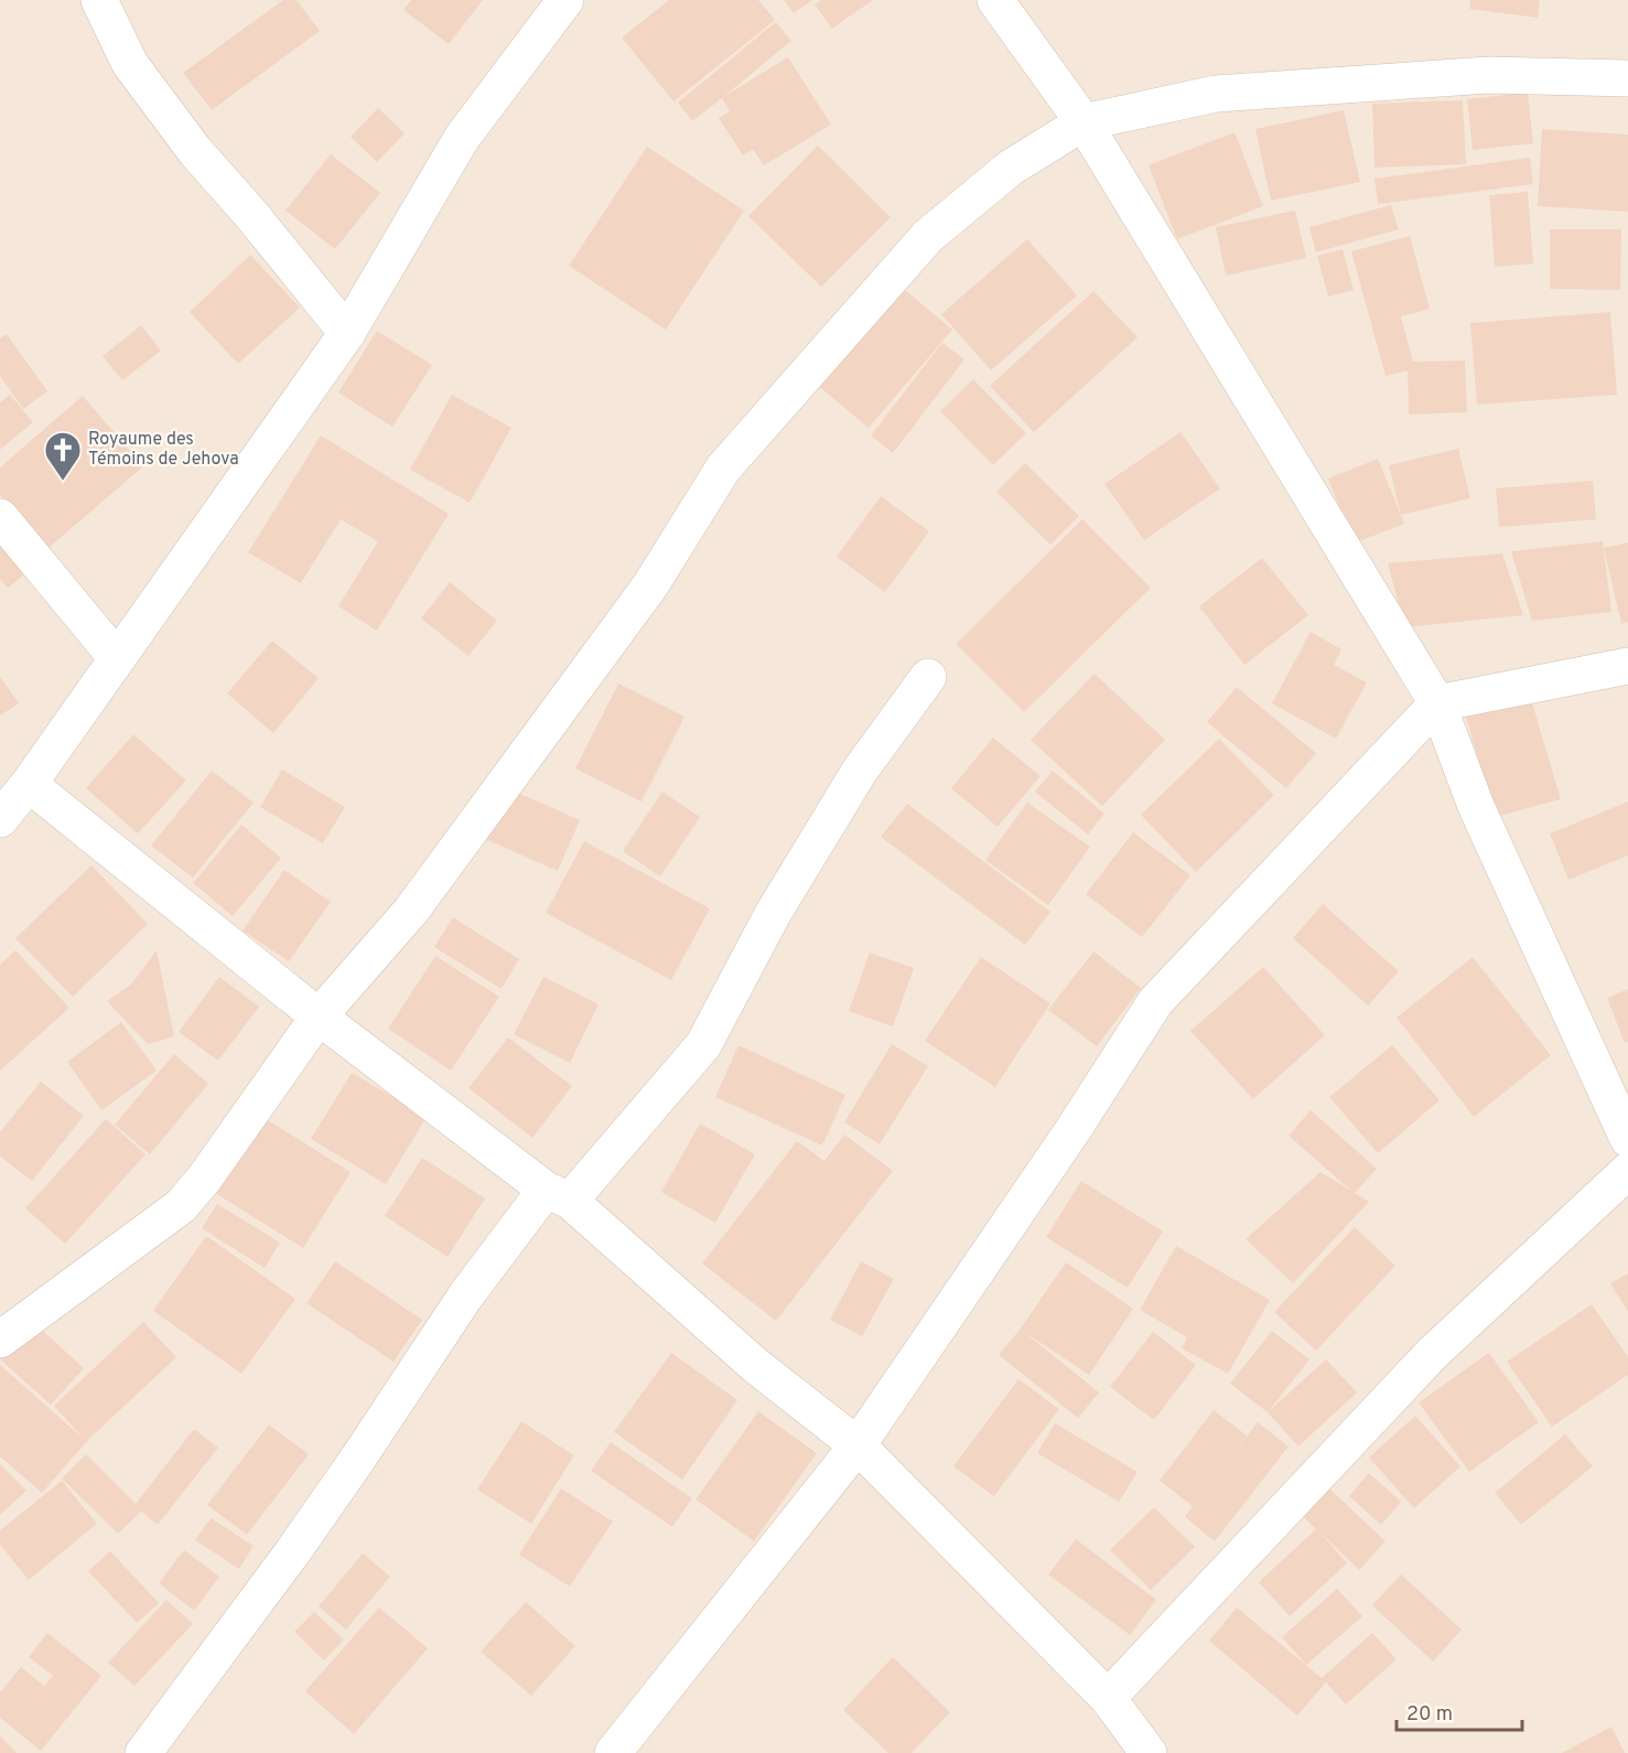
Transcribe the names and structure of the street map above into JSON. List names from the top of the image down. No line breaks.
{"places":{"church":["Royaume des Témoins de Jehova"]},"scale_bar":"20 m"}
